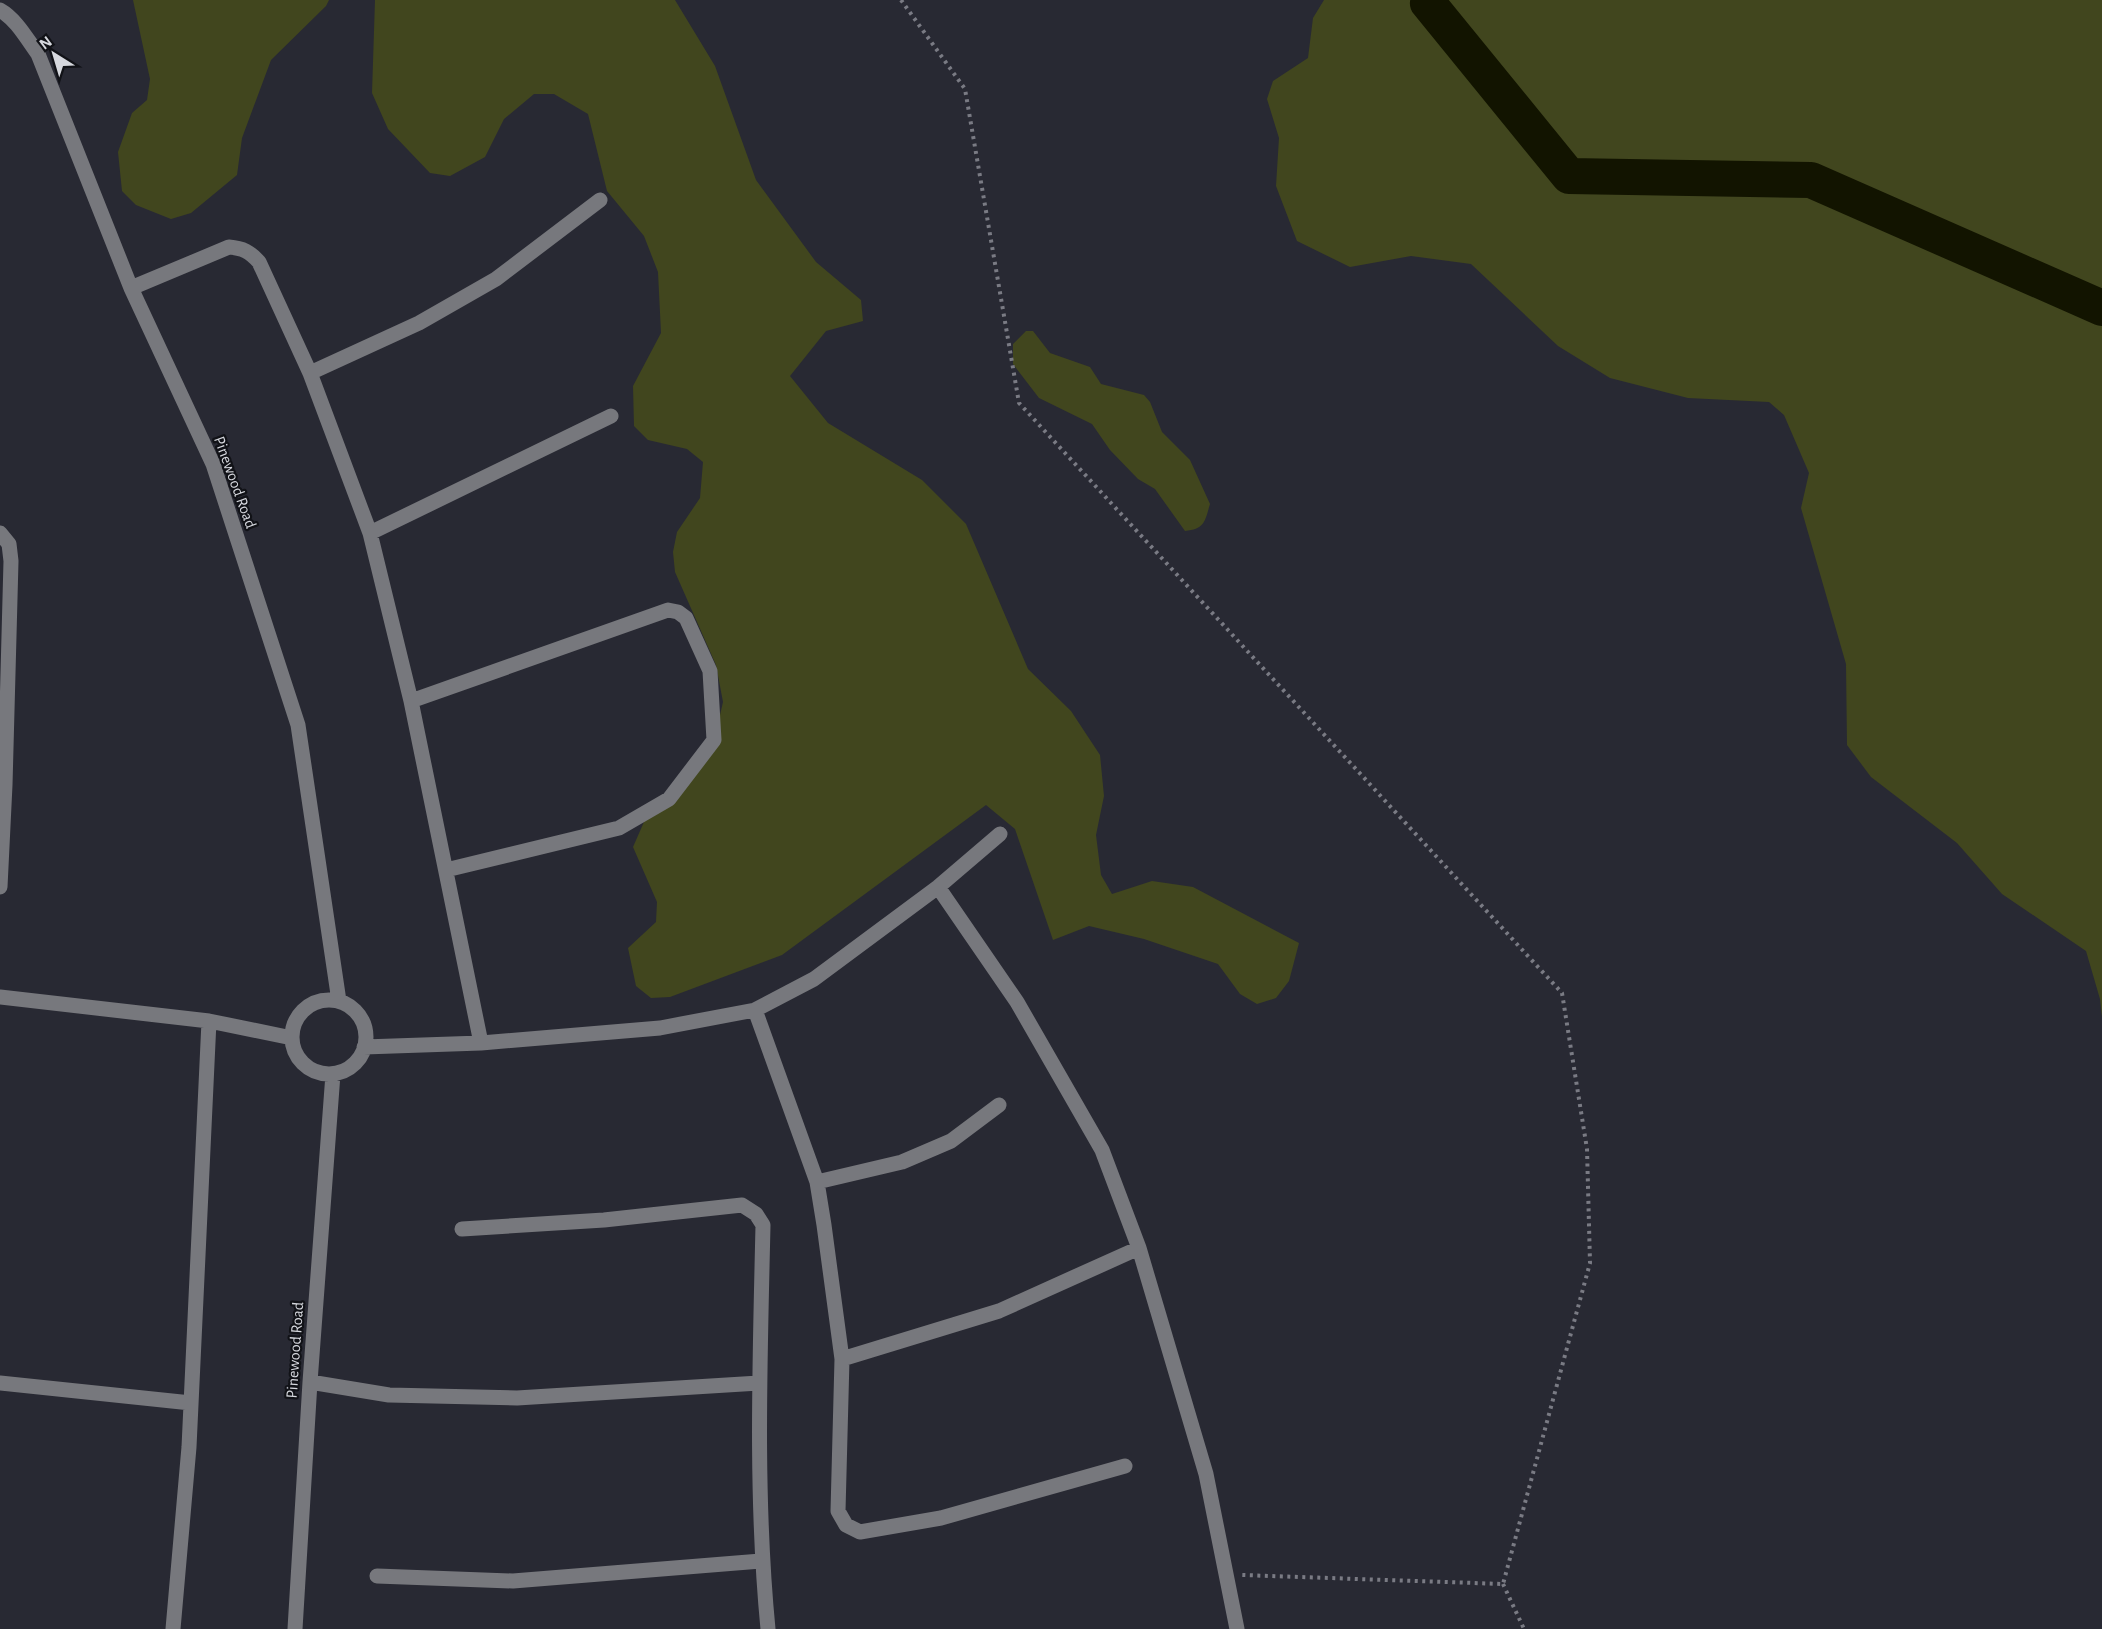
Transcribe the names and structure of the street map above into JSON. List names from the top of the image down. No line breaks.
{"streets":{"street":["Pinewood Road"]},"north":"top left"}
